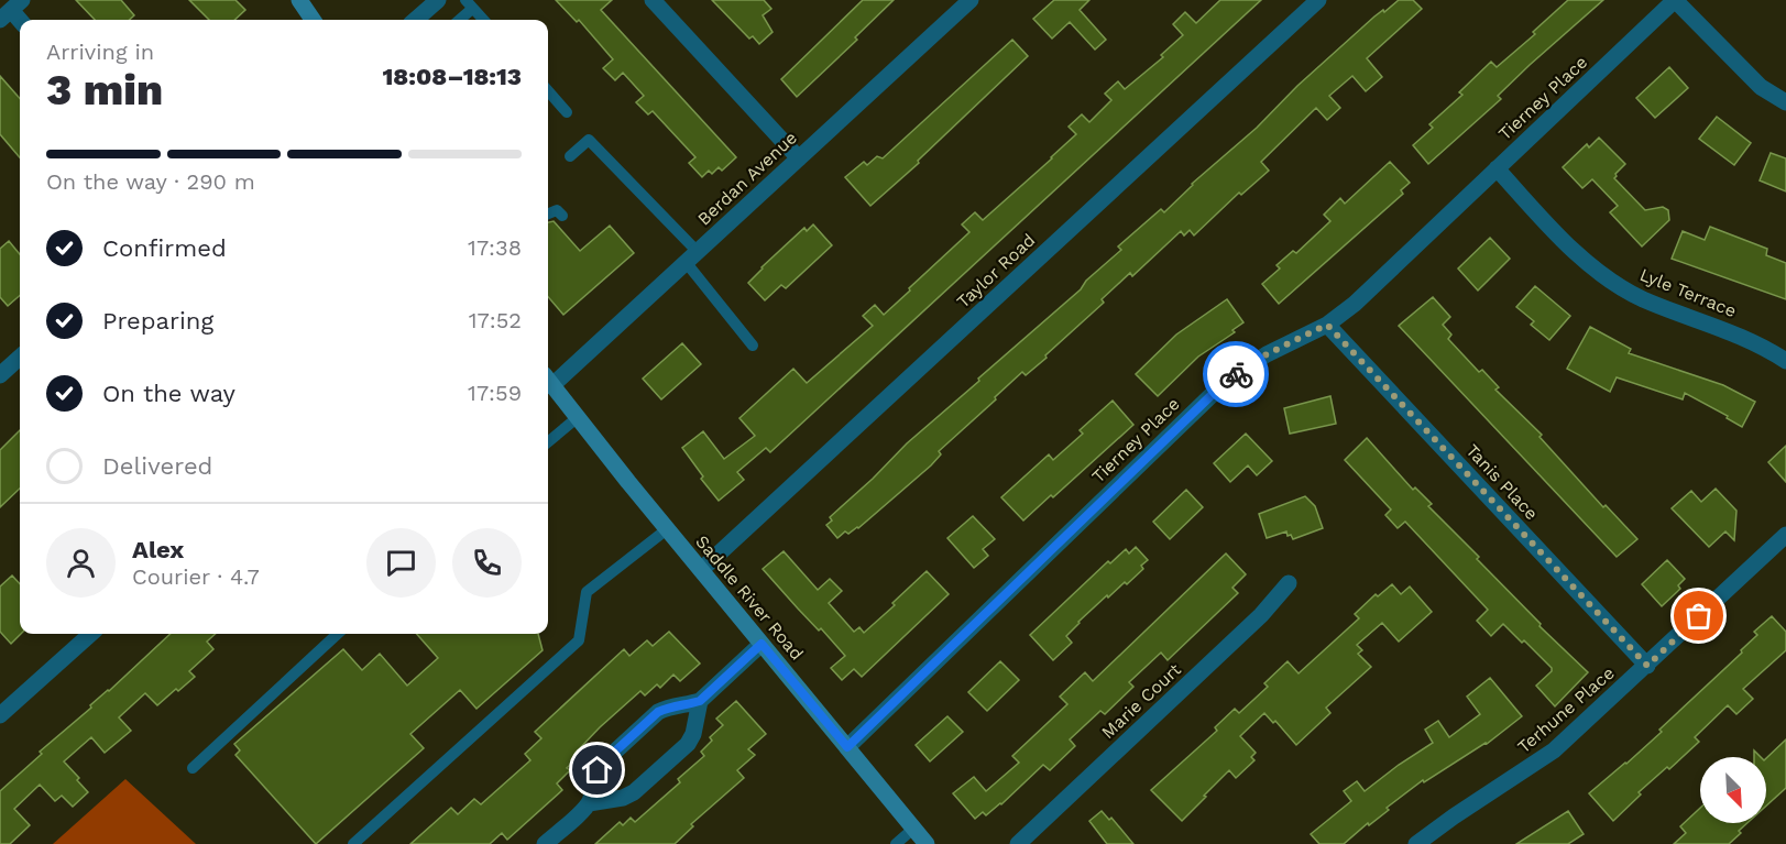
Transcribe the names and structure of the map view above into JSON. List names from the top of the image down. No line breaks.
{"streets":{"main road":["Saddle River Road"],"street":["Tierney Place","Berdan Avenue","Taylor Road","Lyle Terrace","Tanis Place","Marie Court","Terhune Place"]},"crossings":[["Tierney Place","Lyle Terrace"],["Tierney Place","Tanis Place"],["Tierney Place","Saddle River Road"],["Taylor Road","Saddle River Road"],["Tanis Place","Terhune Place"]],"north":"bottom right","page":{"heading":["3 min","Arriving in","18:08–18:13"],"panel":["Alex","Courier · 4.7"],"bar":"On the way · 290 m","list":[["Confirmed","17:38"],["Preparing","17:52"],["On the way","17:59"],"Delivered"]}}
